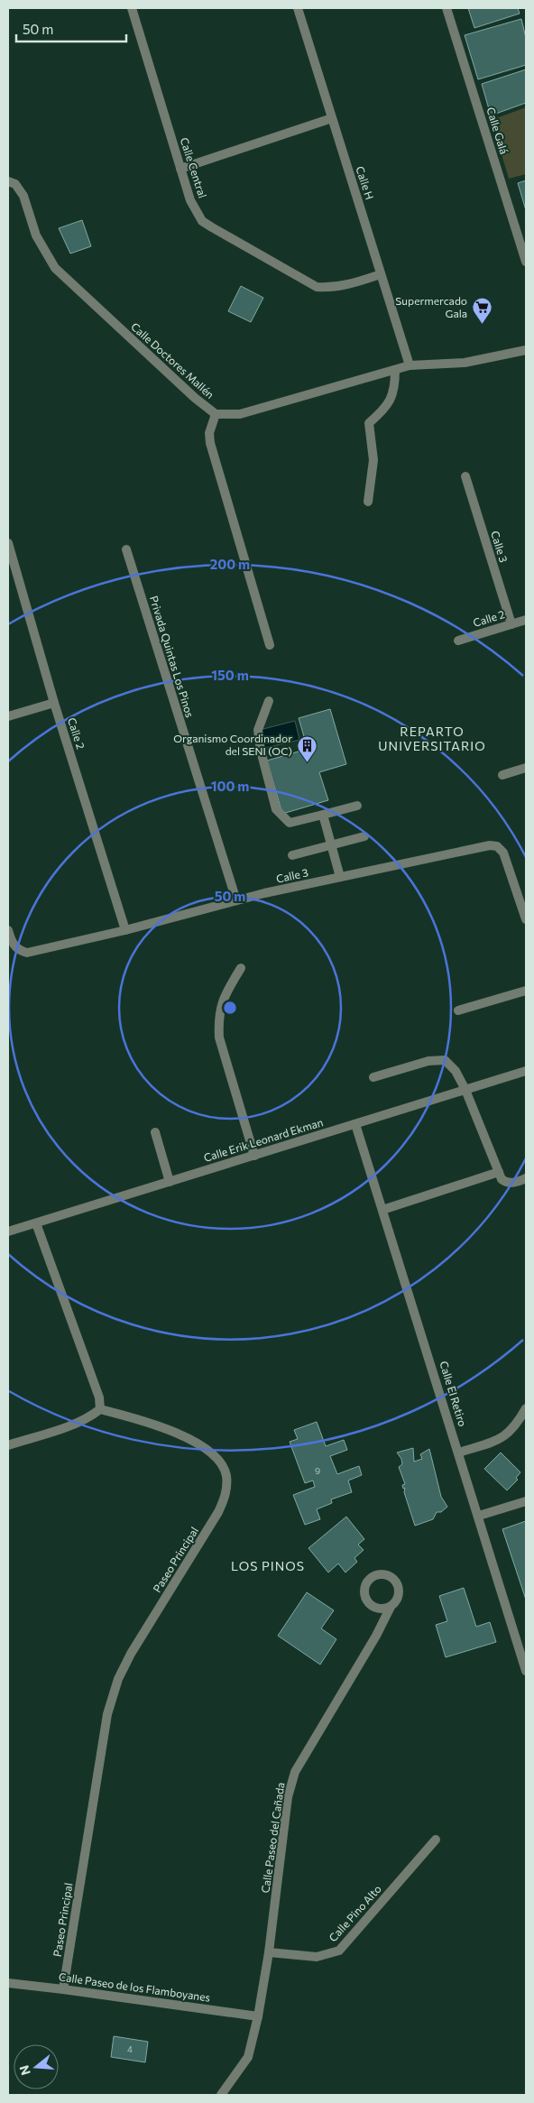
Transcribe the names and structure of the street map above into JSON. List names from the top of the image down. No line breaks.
{"streets":{"street":["Calle Galá","Calle Central","Calle H","Calle Doctores Mallén","Calle 3","Calle 2","Privada Quintas Los Pinos","Calle Erik Leonard Ekman","Calle El Retiro","Paseo Principal","Calle Paseo del Cañada","Calle Pino Alto","Calle Paseo de los Flamboyanes"]},"crossings":[["Calle Central","Calle H"],["Calle H","Calle Doctores Mallén"],["Calle 3","Calle 2"],["Calle 3","Privada Quintas Los Pinos"],["Calle Erik Leonard Ekman","Calle El Retiro"],["Paseo Principal","Calle Paseo de los Flamboyanes"],["Calle Paseo del Cañada","Calle Pino Alto"],["Calle Paseo del Cañada","Calle Paseo de los Flamboyanes"]],"districts":["REPARTO UNIVERSITARIO","LOS PINOS"],"places":{"supermarket":["Supermercado Gala"],"building":["Organismo Coordinador del SENI (OC)"]},"house_numbers":["9","4"],"scale_bar":"50 m","north":"left","rings":["200 m","150 m","100 m","50 m"]}
